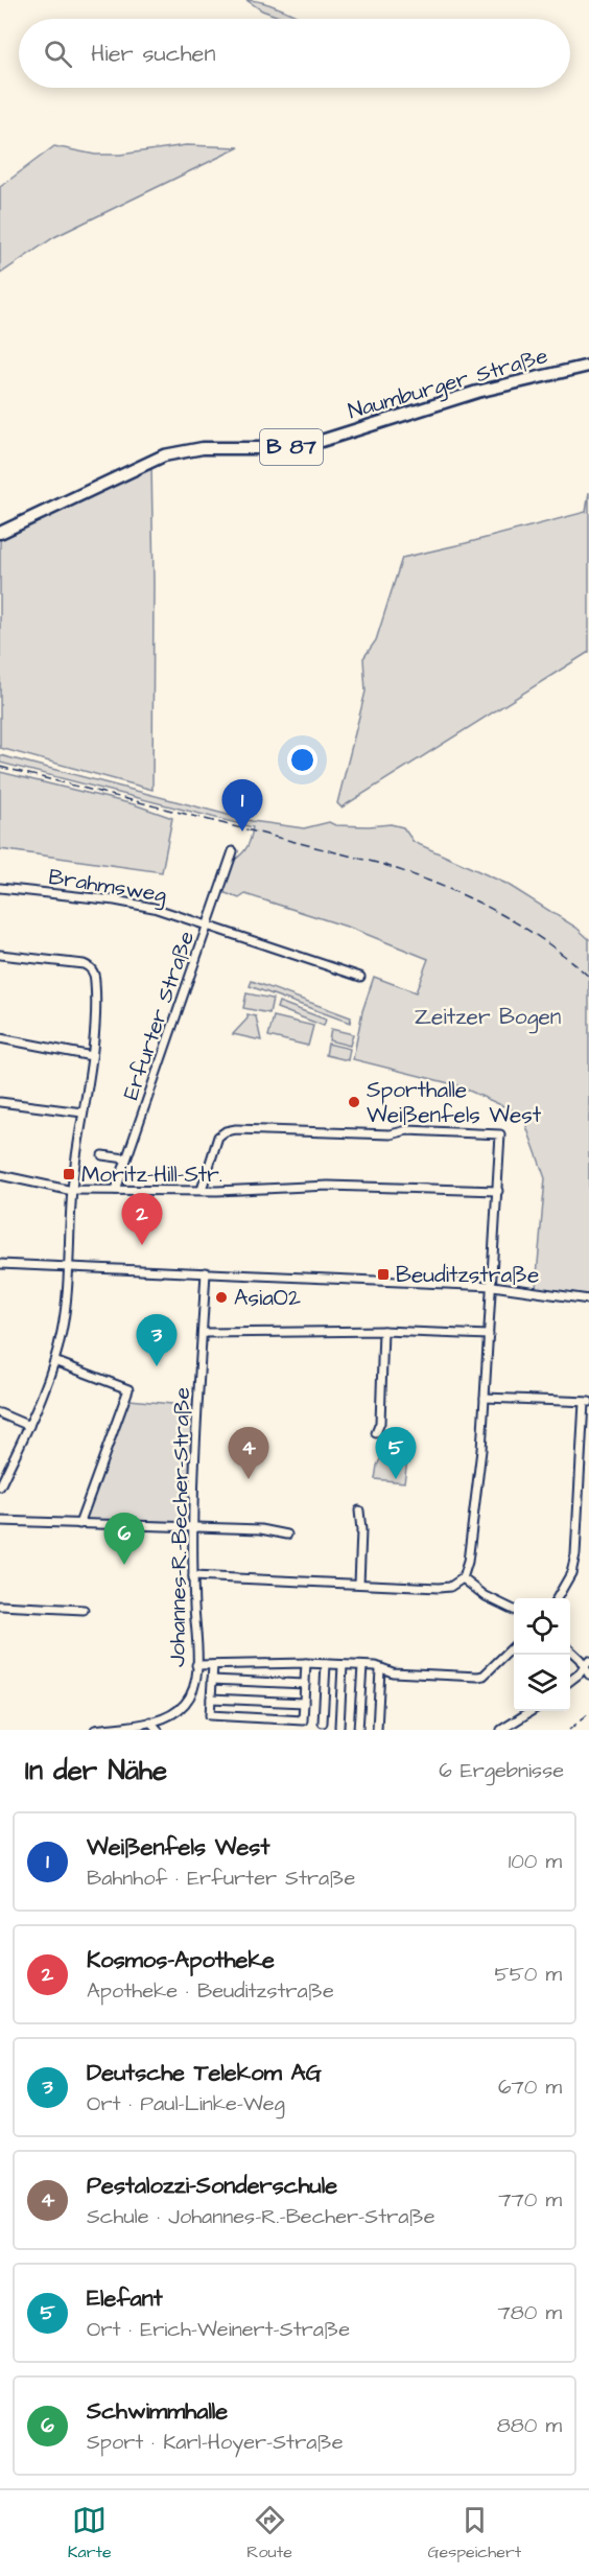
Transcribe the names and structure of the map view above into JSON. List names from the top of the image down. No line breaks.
{"streets":{"main road":["Naumburger Straße","B 87"],"street":["Brahmsweg","Erfurter Straße","Johannes-R.-Becher-Straße"]},"crossings":[["Brahmsweg","Erfurter Straße"]],"parks":["Zeitzer Bogen"],"places":{"other":["Sporthalle Weißenfels West","AsiaO2"],"transit":["Moritz-Hill-Str.","Beuditzstraße"]},"page":{"search":"Hier suchen","pins":["1","2","3","4","5","6"],"heading":["In der Nähe","6 Ergebnisse"],"list":[{"mark":"1","name":"Weißenfels West","note":"Bahnhof · Erfurter Straße","value":"100 m"},{"mark":"2","name":"Kosmos-Apotheke","note":"Apotheke · Beuditzstraße","value":"550 m"},{"mark":"3","name":"Deutsche Telekom AG","note":"Ort · Paul-Linke-Weg","value":"670 m"},{"mark":"4","name":"Pestalozzi-Sonderschule","note":"Schule · Johannes-R.-Becher-Straße","value":"770 m"},{"mark":"5","name":"Elefant","note":"Ort · Erich-Weinert-Straße","value":"780 m"},{"mark":"6","name":"Schwimmhalle","note":"Sport · Karl-Hoyer-Straße","value":"880 m"}],"nav":["Karte","Route","Gespeichert"]}}
